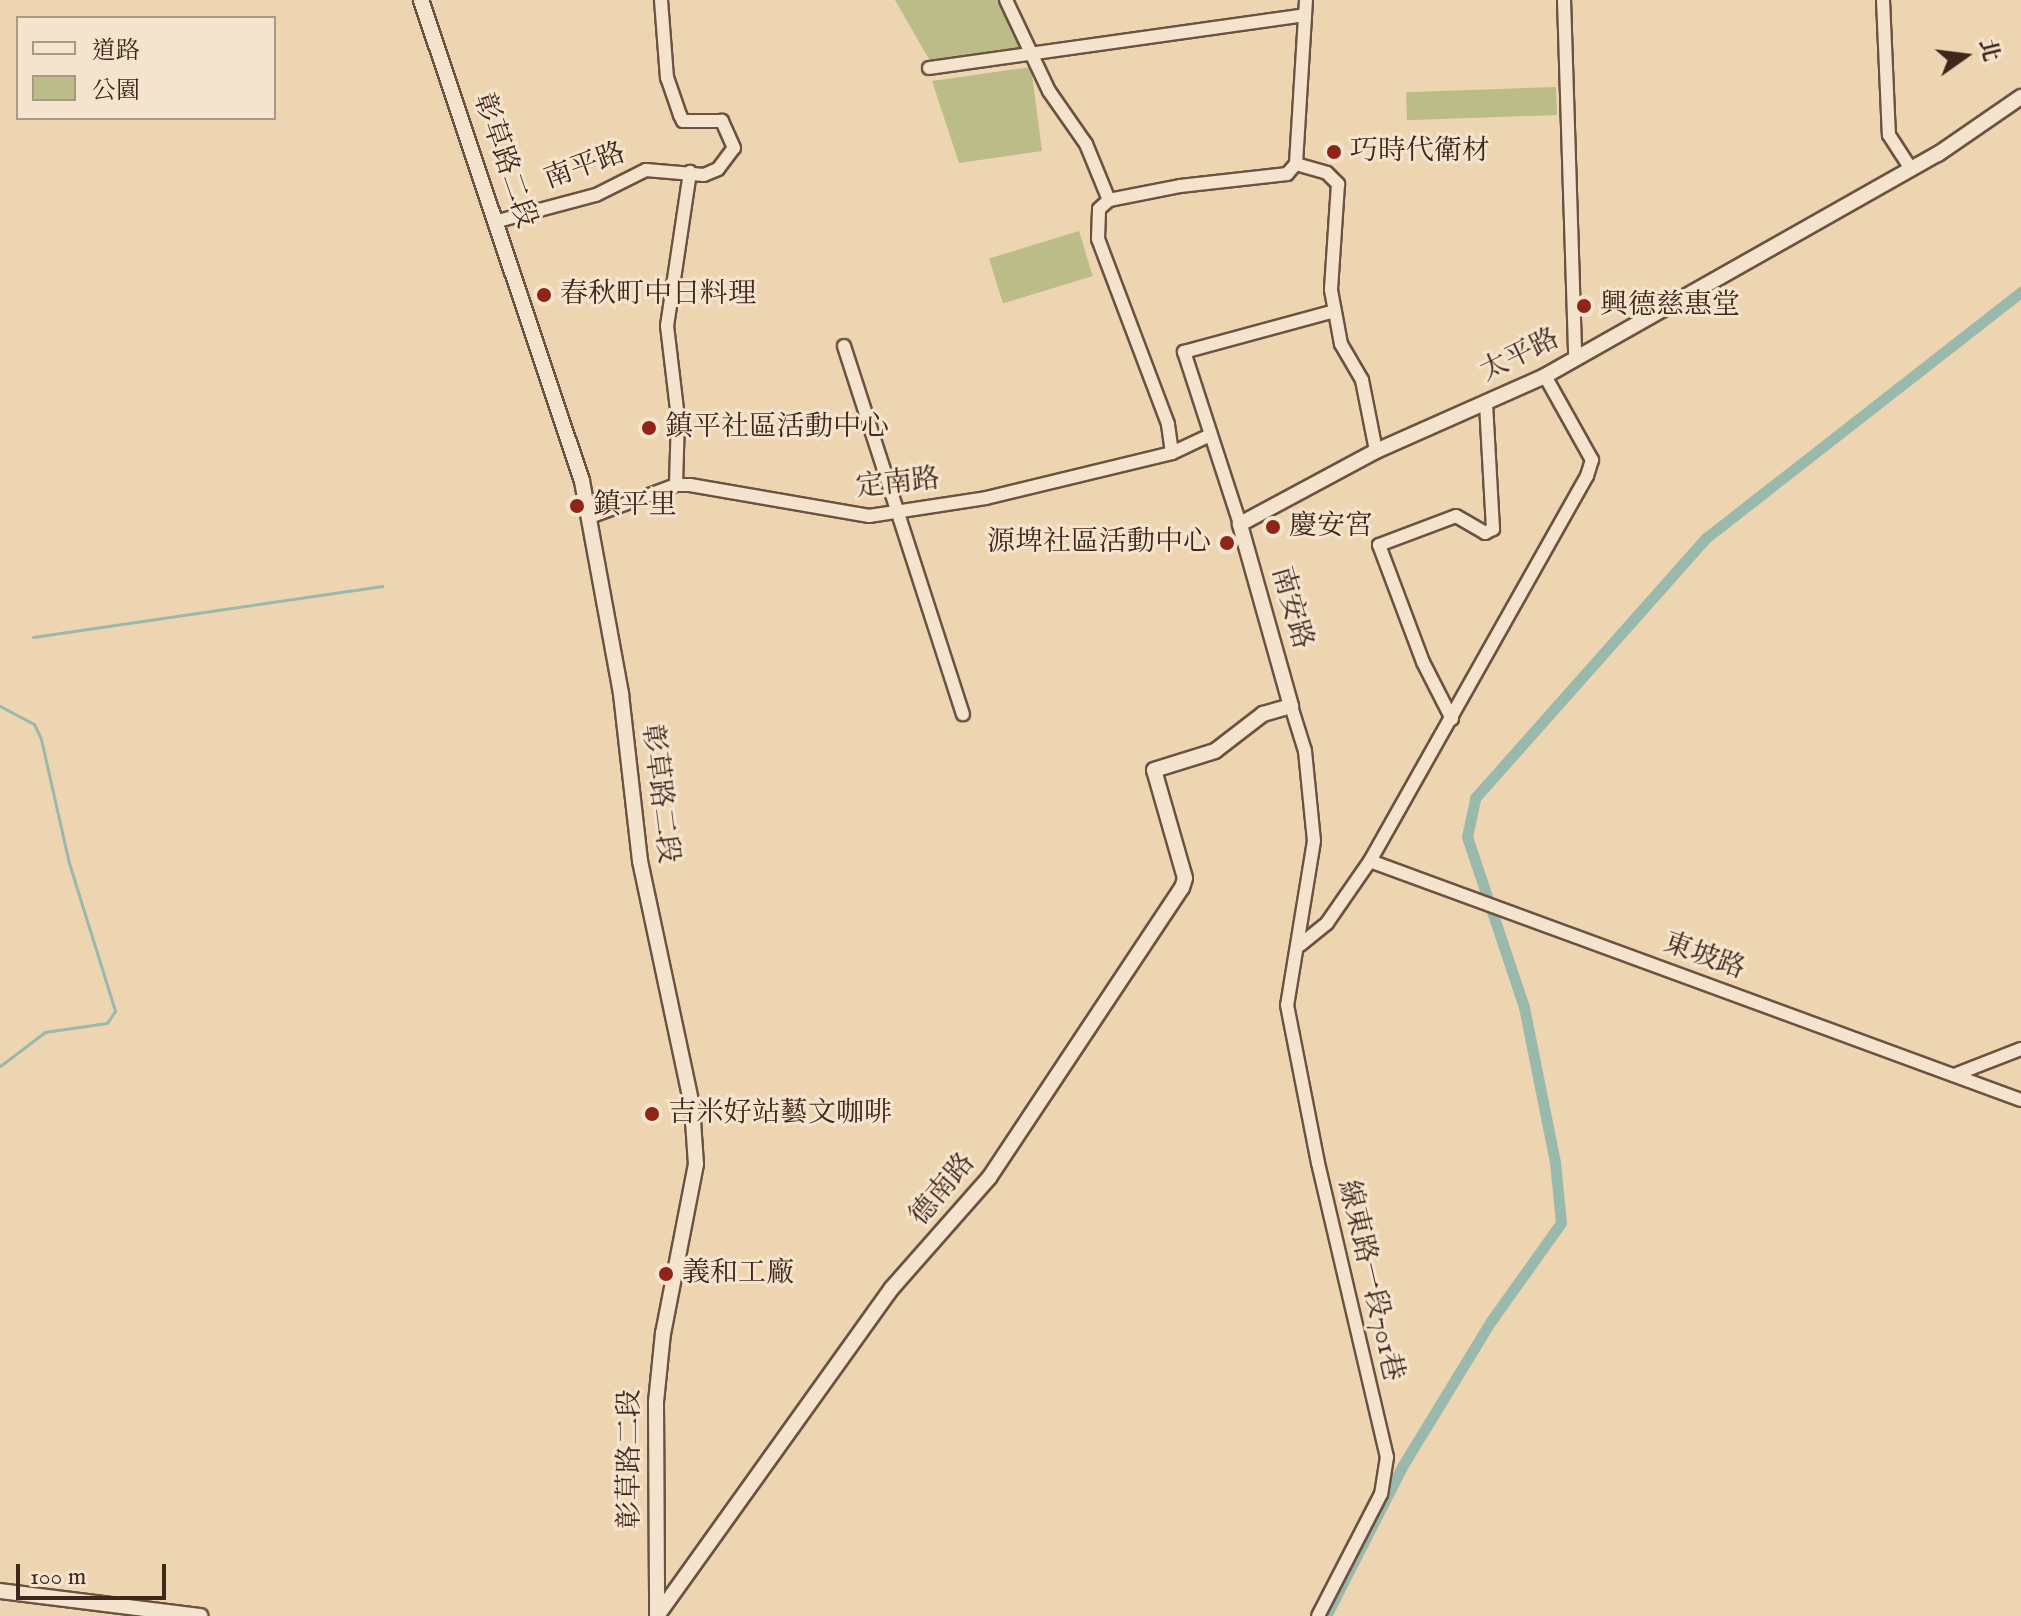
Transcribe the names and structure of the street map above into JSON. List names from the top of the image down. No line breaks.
{"streets":{"street":["彰草路二段","南平路","太平路","定南路","南安路","東坡路","德南路","線東路一段701巷"]},"crossings":[["彰草路二段","南平路"],["彰草路二段","定南路"],["彰草路二段","德南路"],["太平路","南安路"],["南安路","德南路"],["南安路","線東路一段701巷"],["德南路","線東路一段701巷"]],"places":["巧時代衛材","春秋町中日料理","興德慈惠堂","鎮平社區活動中心","鎮平里","慶安宮","源埤社區活動中心","吉米好站藝文咖啡","義和工廠"],"legend":["道路","公園"],"scale_bar":"100 m","north":"right"}
